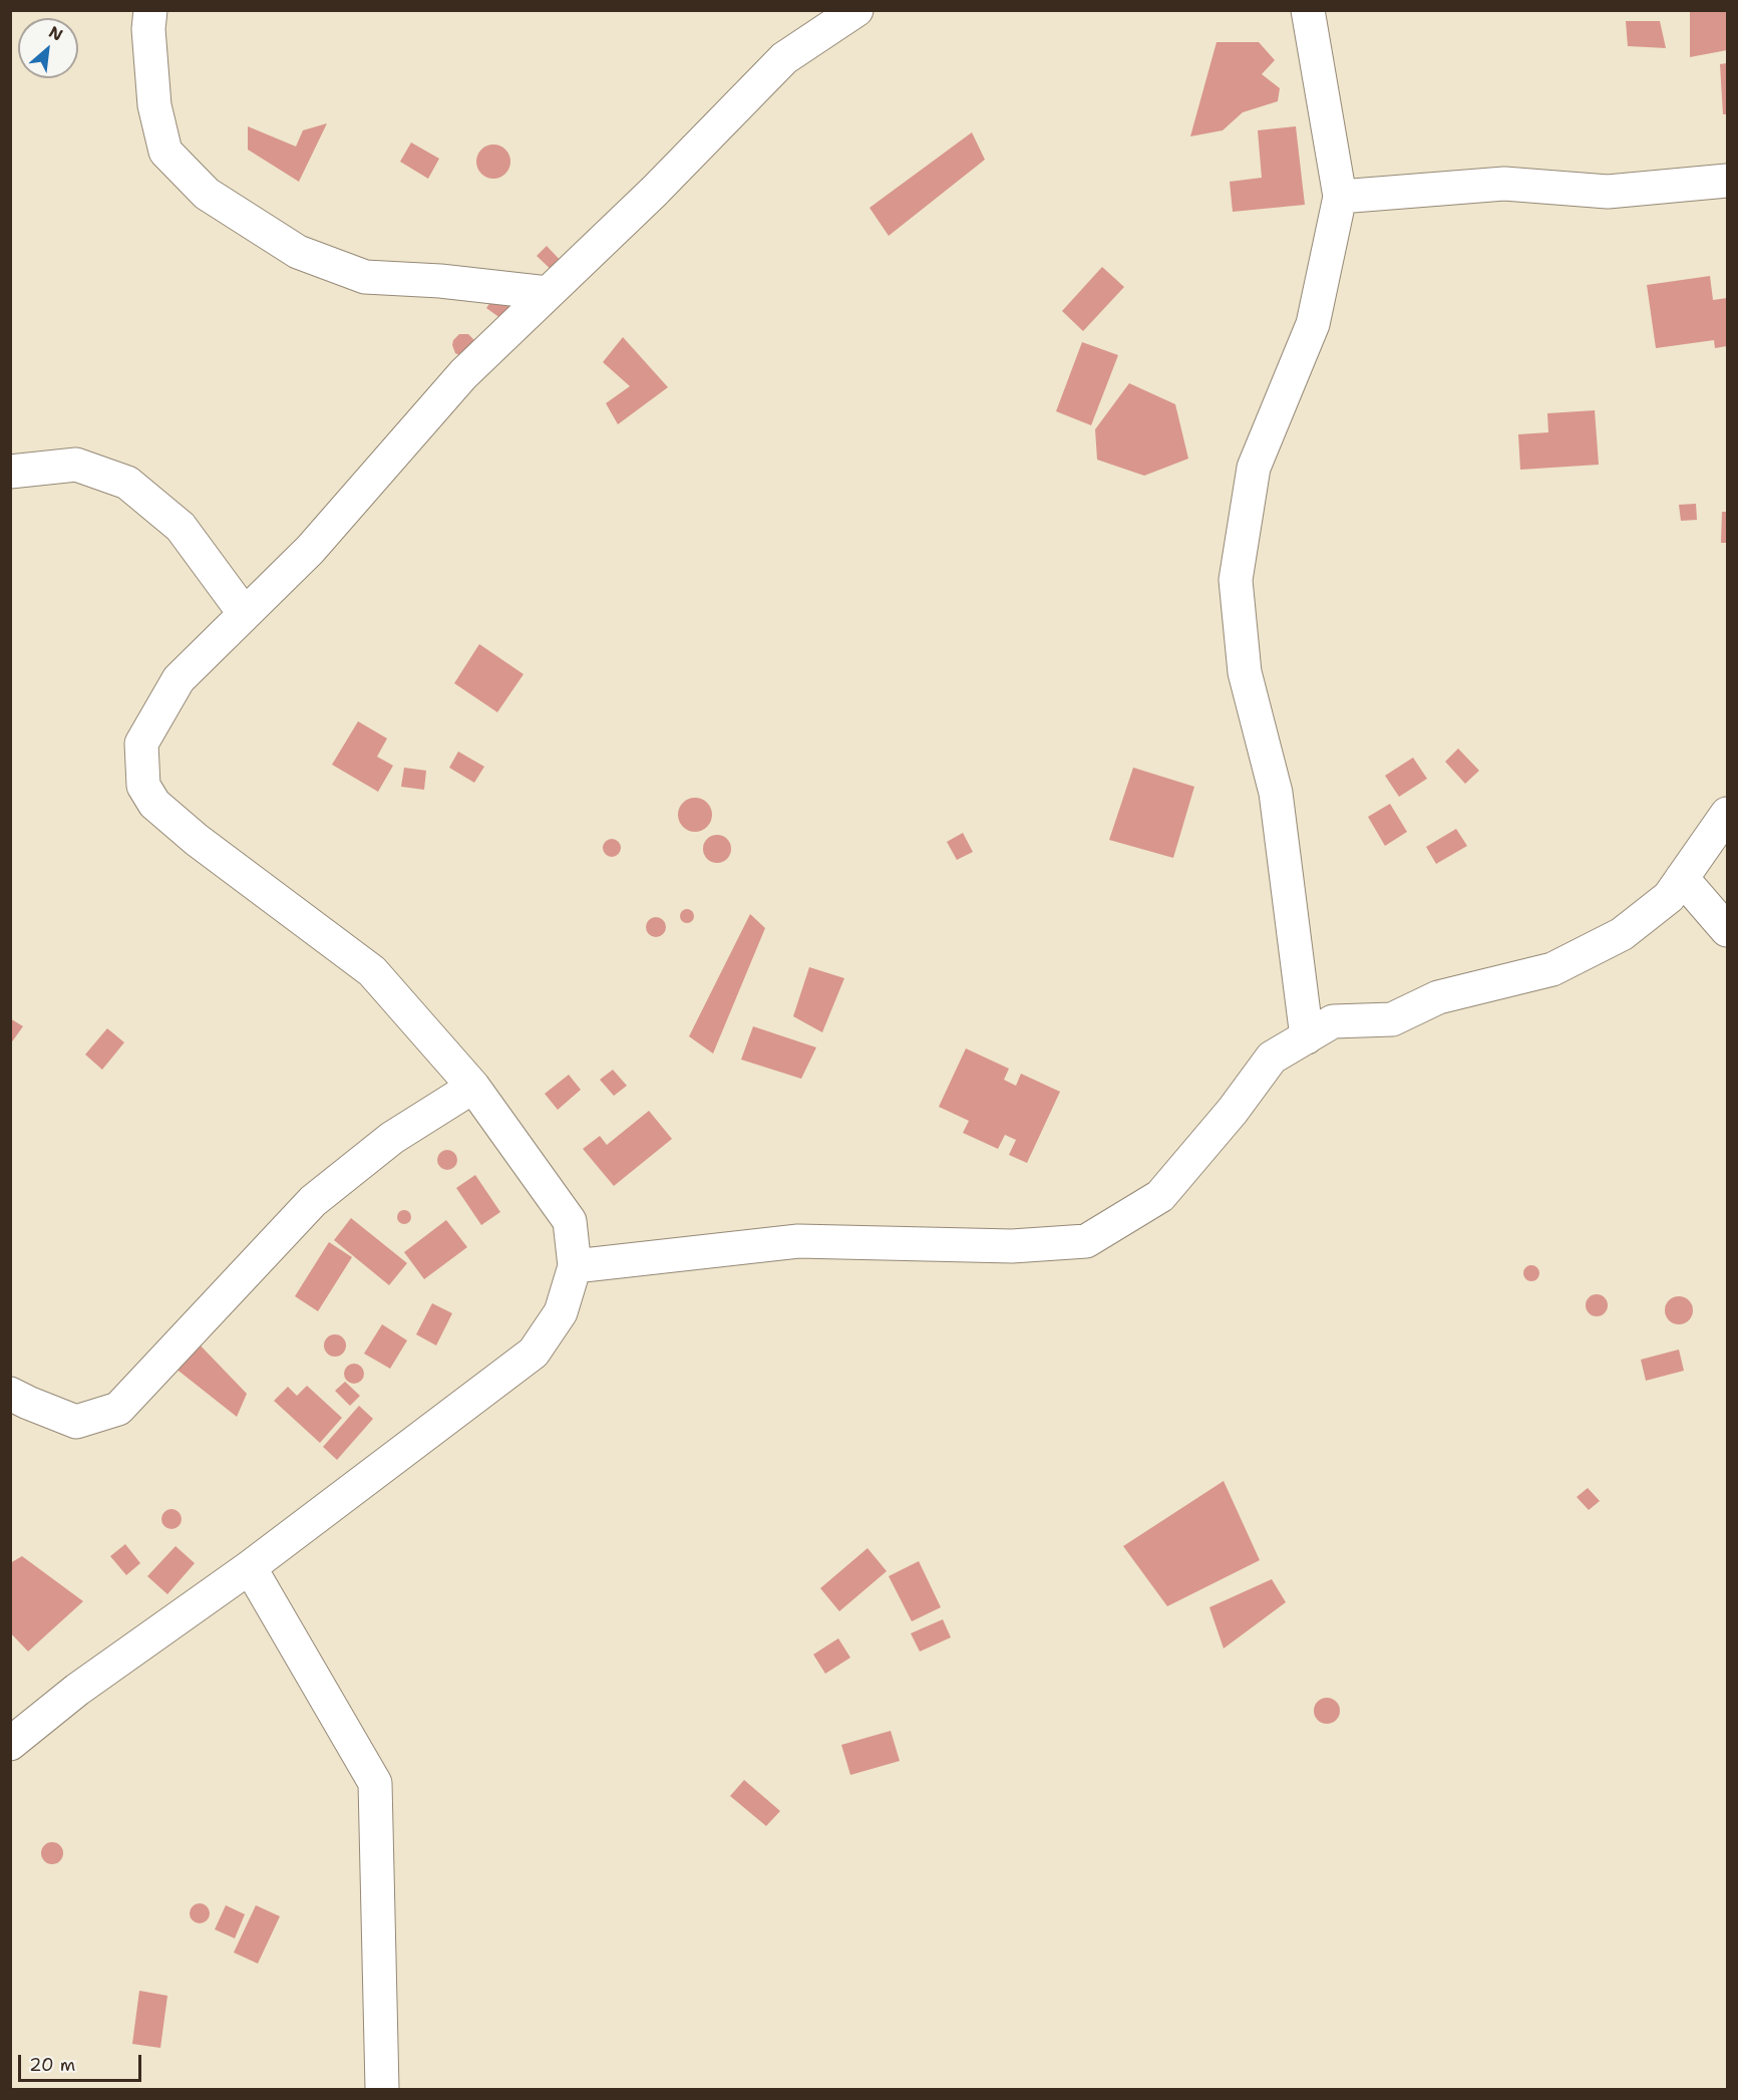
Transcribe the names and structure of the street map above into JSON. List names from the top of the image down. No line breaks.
{"scale_bar":"20 m","north":"top right"}
